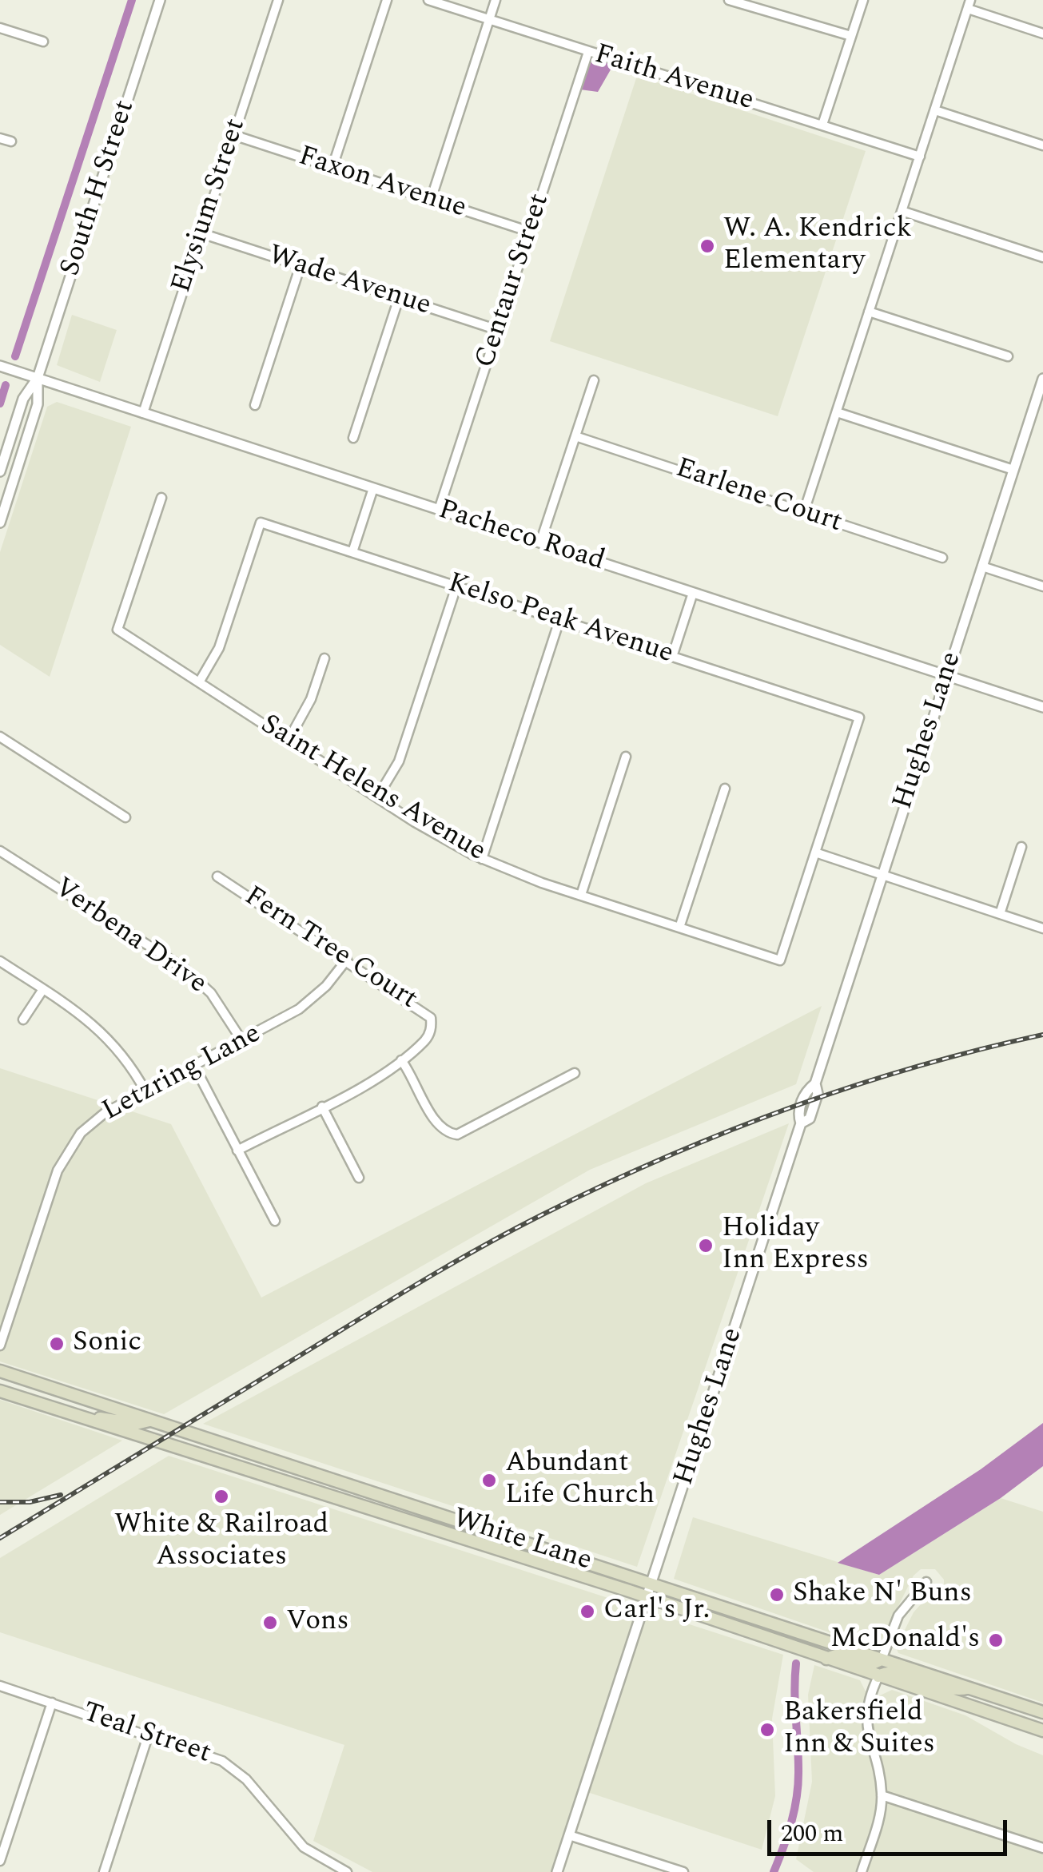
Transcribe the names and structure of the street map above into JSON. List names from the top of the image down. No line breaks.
{"streets":{"main road":["White Lane"],"street":["Faith Avenue","Faxon Avenue","South H Street","Elysium Street","Centaur Street","Wade Avenue","Earlene Court","Pacheco Road","Kelso Peak Avenue","Hughes Lane","Saint Helens Avenue","Verbena Drive","Fern Tree Court","Letzring Lane","Teal Street"]},"crossings":[["Faith Avenue","Centaur Street"],["Faxon Avenue","Elysium Street"],["Faxon Avenue","Centaur Street"],["South H Street","Pacheco Road"],["Elysium Street","Wade Avenue"],["Elysium Street","Pacheco Road"],["Centaur Street","Wade Avenue"],["Centaur Street","Pacheco Road"],["Pacheco Road","Hughes Lane"],["Kelso Peak Avenue","Saint Helens Avenue"],["Hughes Lane","White Lane"],["Verbena Drive","Letzring Lane"],["Fern Tree Court","Letzring Lane"]],"places":["W. A. Kendrick Elementary","Holiday Inn Express","Sonic","Abundant Life Church","White & Railroad Associates","Shake N' Buns","Carl's Jr.","Vons","McDonald's","Bakersfield Inn & Suites"],"scale_bar":"200 m"}
